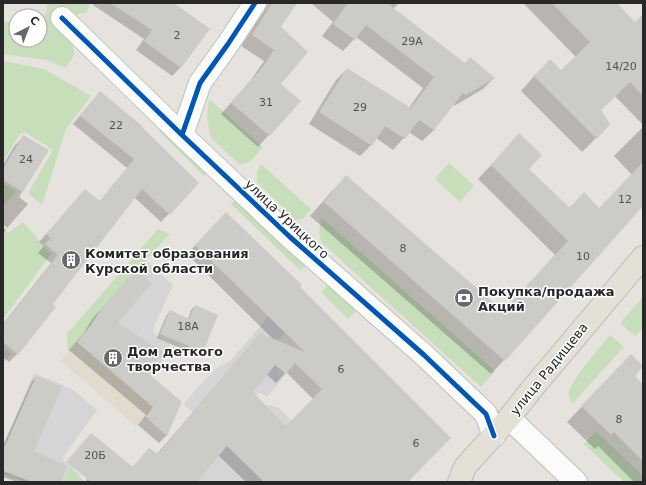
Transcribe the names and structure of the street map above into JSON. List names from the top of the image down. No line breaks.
{"streets":{"main road":["улица Радищева"],"street":["улица Урицкого"]},"crossings":[["улица Урицкого","улица Радищева"]],"places":{"building":["Комитет образования Курской области","Дом деткого творчества"],"bank":["Покупка/продажа Акций"]},"house_numbers":["2","29А","14/20","31","29","22","24","12","8","10","18А","6","8","6","20Б"],"north":"top right"}
